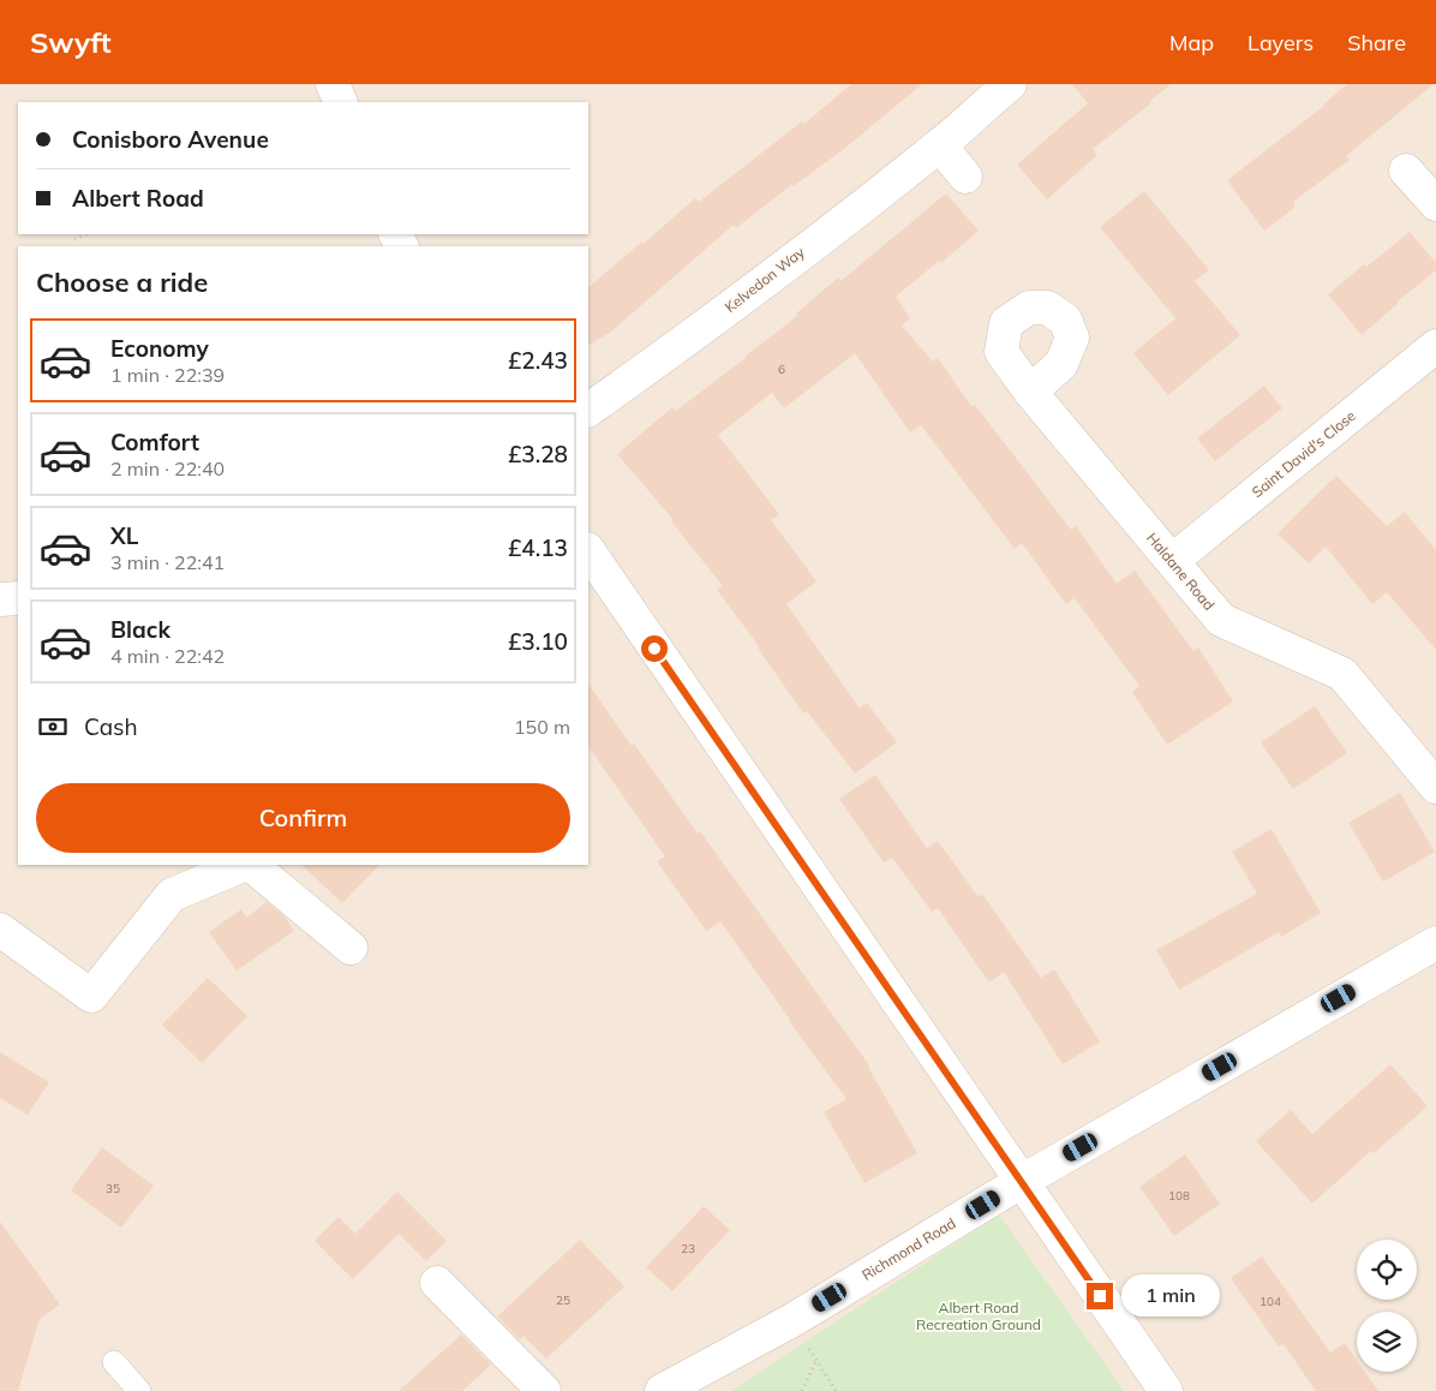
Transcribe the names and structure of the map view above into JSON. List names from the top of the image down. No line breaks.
{"streets":{"street":["Kelvedon Way","Saint David's Close","Haldane Road","Richmond Road"]},"crossings":[["Saint David's Close","Haldane Road"]],"parks":["Albert Road Recreation Ground"],"house_numbers":["6","35","108","23","25","104"],"page":{"header":"Swyft","nav":["Map","Layers","Share"],"banner":["Conisboro Avenue","Albert Road"],"heading":"Choose a ride","list":[{"name":"Economy","note":"1 min · 22:39","value":"£2.43"},{"name":"Comfort","note":"2 min · 22:40","value":"£3.28"},{"name":"XL","note":"3 min · 22:41","value":"£4.13"},{"name":"Black","note":"4 min · 22:42","value":"£3.10"}],"pay":["Cash","150 m"],"buttons":"Confirm","bubble":"1 min"}}
